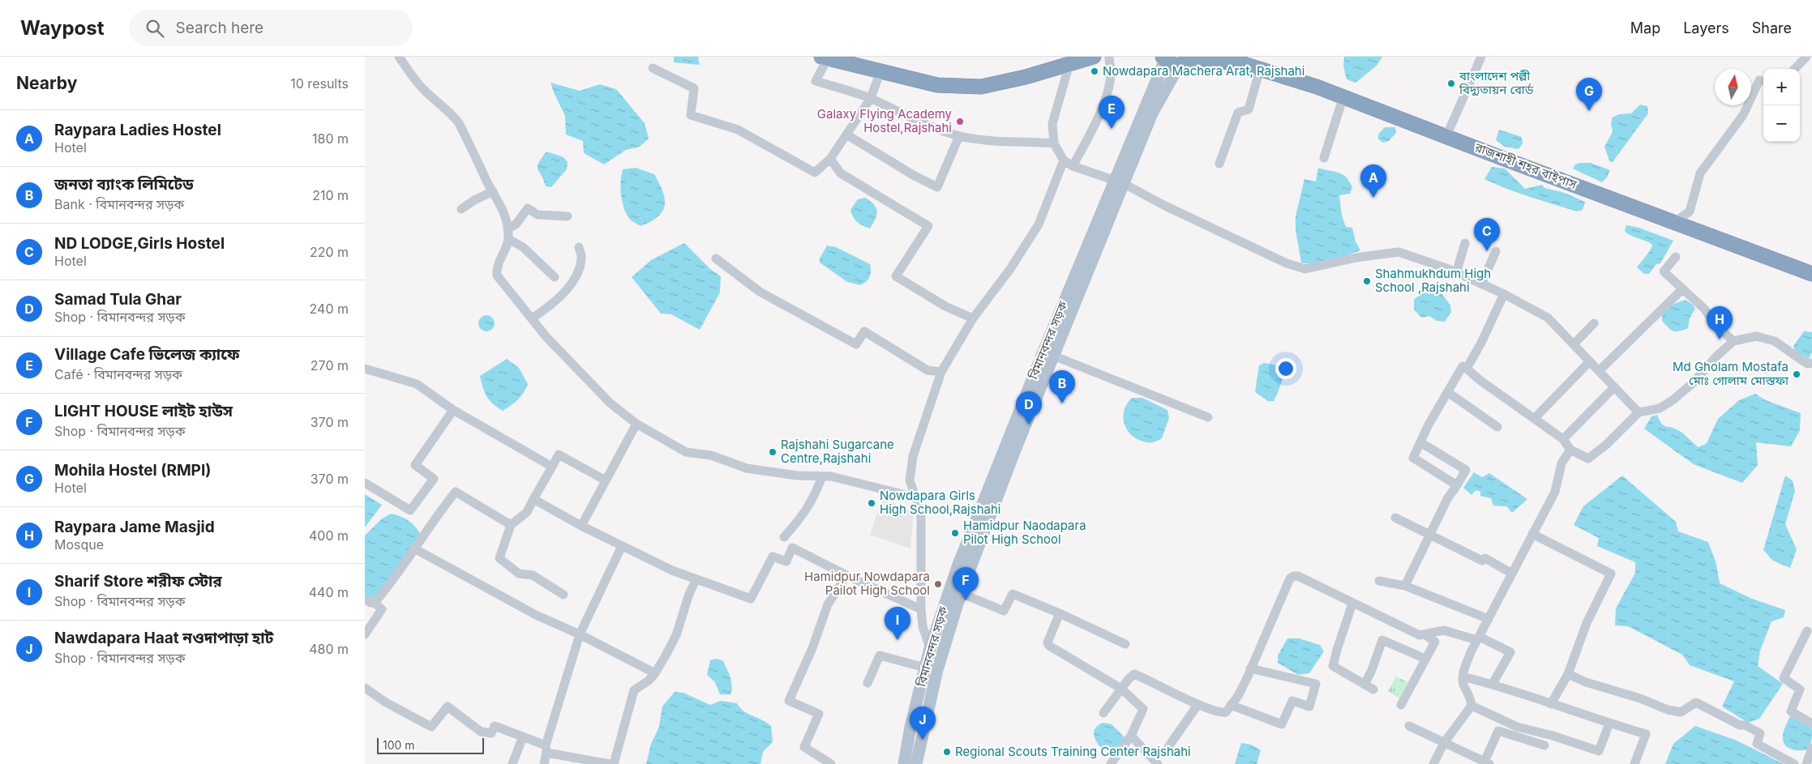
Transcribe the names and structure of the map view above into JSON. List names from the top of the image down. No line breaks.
{"streets":{"highway":["রাজশাহী শহর বাইপাস"],"main road":["বিমানবন্দর সড়ক"]},"places":["Nowdapara Machera Arat, Rajshahi","বাংলাদেশ পল্লী বিদ্যুতায়ন বোর্ড","Galaxy Flying Academy Hostel,Rajshahi","Shahmukhdum High School ,Rajshahi","Md Gholam Mostafa মোঃ গোলাম মোস্তফা","Rajshahi Sugarcane Centre,Rajshahi","Nowdapara Girls High School,Rajshahi","Hamidpur Naodapara Pilot High School","Hamidpur Nowdapara Pailot High School","Regional Scouts Training Center Rajshahi"],"scale_bar":"100 m","north":"top","page":{"header":"Waypost","search":"Search here","nav":["Map","Layers","Share"],"heading":["Nearby","10 results"],"map_buttons":["+","−"],"pins":["G","E","A","C","H","B","D","F","I","J"],"list":[{"mark":"A","name":"Raypara Ladies Hostel","note":"Hotel","value":"180 m"},{"mark":"B","name":"জনতা ব্যাংক লিমিটেড","note":"Bank · বিমানবন্দর সড়ক","value":"210 m"},{"mark":"C","name":"ND LODGE,Girls Hostel","note":"Hotel","value":"220 m"},{"mark":"D","name":"Samad Tula Ghar","note":"Shop · বিমানবন্দর সড়ক","value":"240 m"},{"mark":"E","name":"Village Cafe ভিলেজ ক্যাফে","note":"Café · বিমানবন্দর সড়ক","value":"270 m"},{"mark":"F","name":"LIGHT HOUSE লাইট হাউস","note":"Shop · বিমানবন্দর সড়ক","value":"370 m"},{"mark":"G","name":"Mohila Hostel (RMPI)","note":"Hotel","value":"370 m"},{"mark":"H","name":"Raypara Jame Masjid","note":"Mosque","value":"400 m"},{"mark":"I","name":"Sharif Store শরীফ স্টোর","note":"Shop · বিমানবন্দর সড়ক","value":"440 m"},{"mark":"J","name":"Nawdapara Haat নওদাপাড়া হাট","note":"Shop · বিমানবন্দর সড়ক","value":"480 m"}],"scale":"100 m"}}
